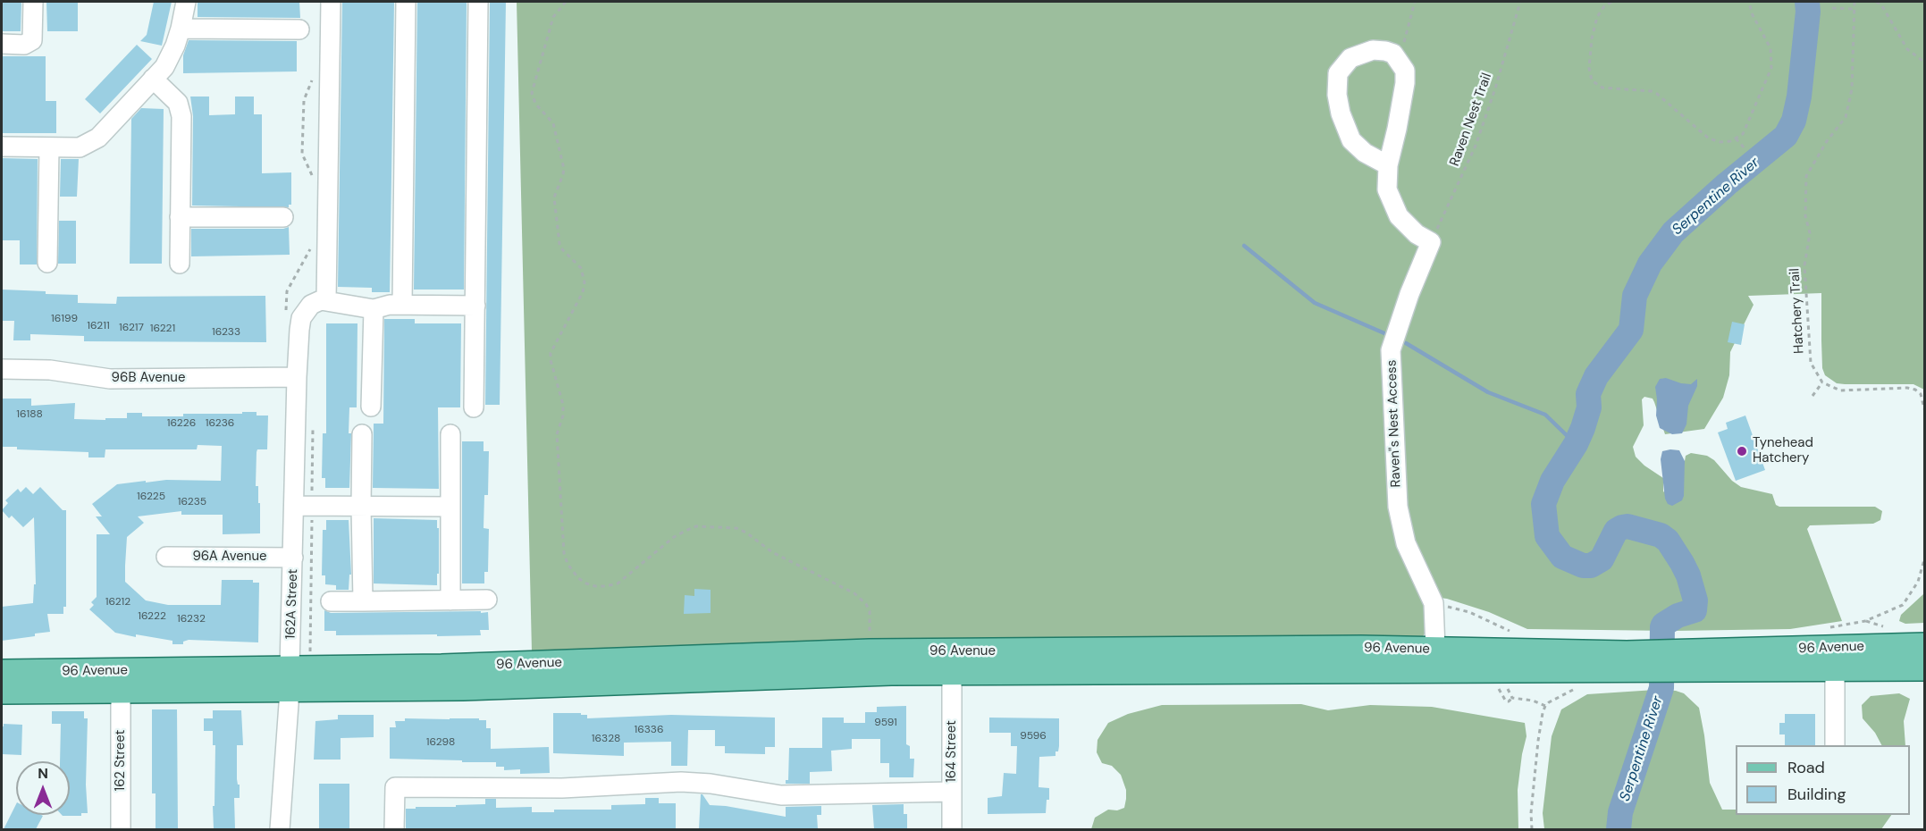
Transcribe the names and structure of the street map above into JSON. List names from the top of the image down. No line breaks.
{"streets":{"main road":["96 Avenue"],"street":["96B Avenue","Raven\"s Nest Access","96A Avenue","162A Street","164 Street","162 Street"],"path":["Raven Nest Trail","Hatchery Trail"]},"crossings":[["Raven Nest Trail","Raven\"s Nest Access"],["96B Avenue","162A Street"],["96A Avenue","162A Street"],["162A Street","96 Avenue"],["96 Avenue","164 Street"],["96 Avenue","162 Street"]],"water":["Serpentine River"],"places":["Tynehead Hatchery"],"house_numbers":["16199","16211","16217","16221","16233","16188","16226","16236","16225","16235","16212","16222","16232","9591","16336","9596","16328","16298"],"legend":["Road","Building"],"north":"top"}
